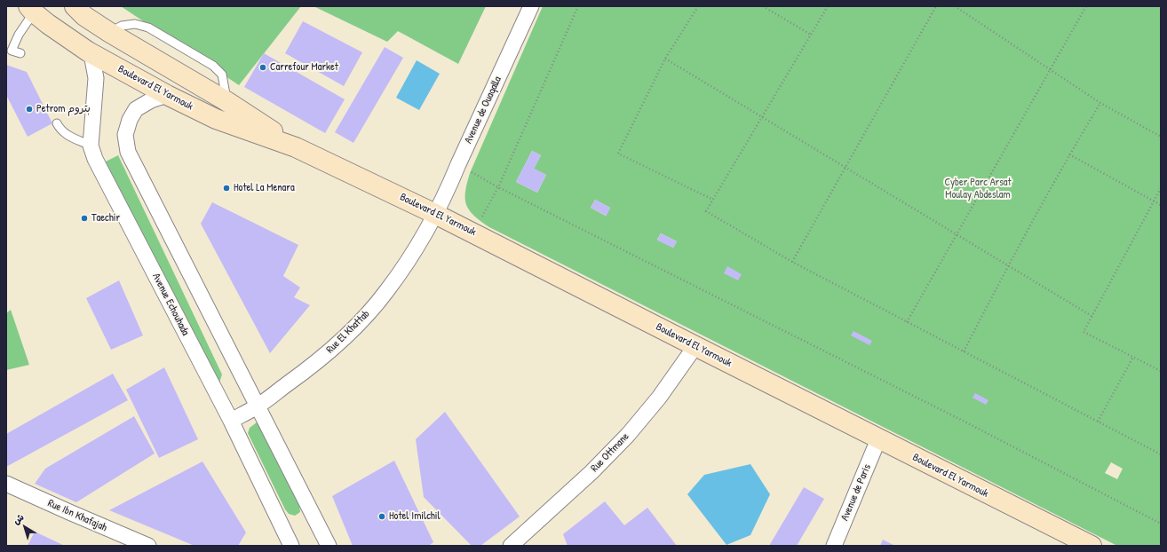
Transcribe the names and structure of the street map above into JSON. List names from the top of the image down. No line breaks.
{"streets":{"main road":["Boulevard El Yarmouk"],"street":["Avenue de Ouaqalla","Avenue Echouhada","Rue El Khattab","Rue Ottmane","Avenue de Paris","Rue Ibn Khafajah"]},"crossings":[["Boulevard El Yarmouk","Avenue de Ouaqalla"],["Boulevard El Yarmouk","Avenue Echouhada"],["Boulevard El Yarmouk","Rue El Khattab"],["Boulevard El Yarmouk","Rue Ottmane"],["Boulevard El Yarmouk","Avenue de Paris"],["Avenue de Ouaqalla","Rue El Khattab"],["Avenue Echouhada","Rue El Khattab"]],"parks":["Cyber Parc Arsat Moulay Abdeslam"],"places":["Carrefour Market","Petrom بتروم","Hotel La Menara","Taechir","Hotel Imilchil"],"north":"top left"}
